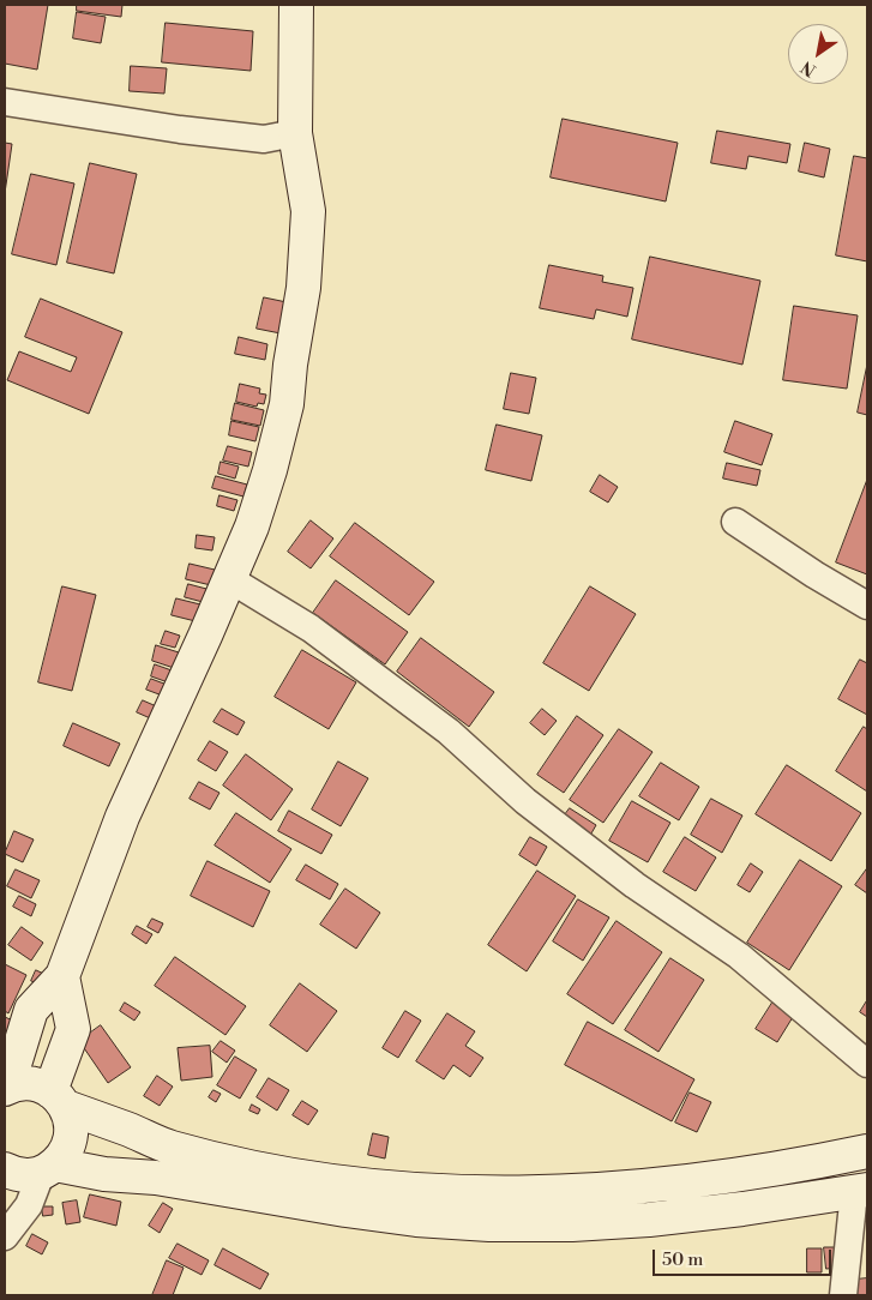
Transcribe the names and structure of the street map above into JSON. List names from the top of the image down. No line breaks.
{"scale_bar":"50 m","north":"bottom left"}
